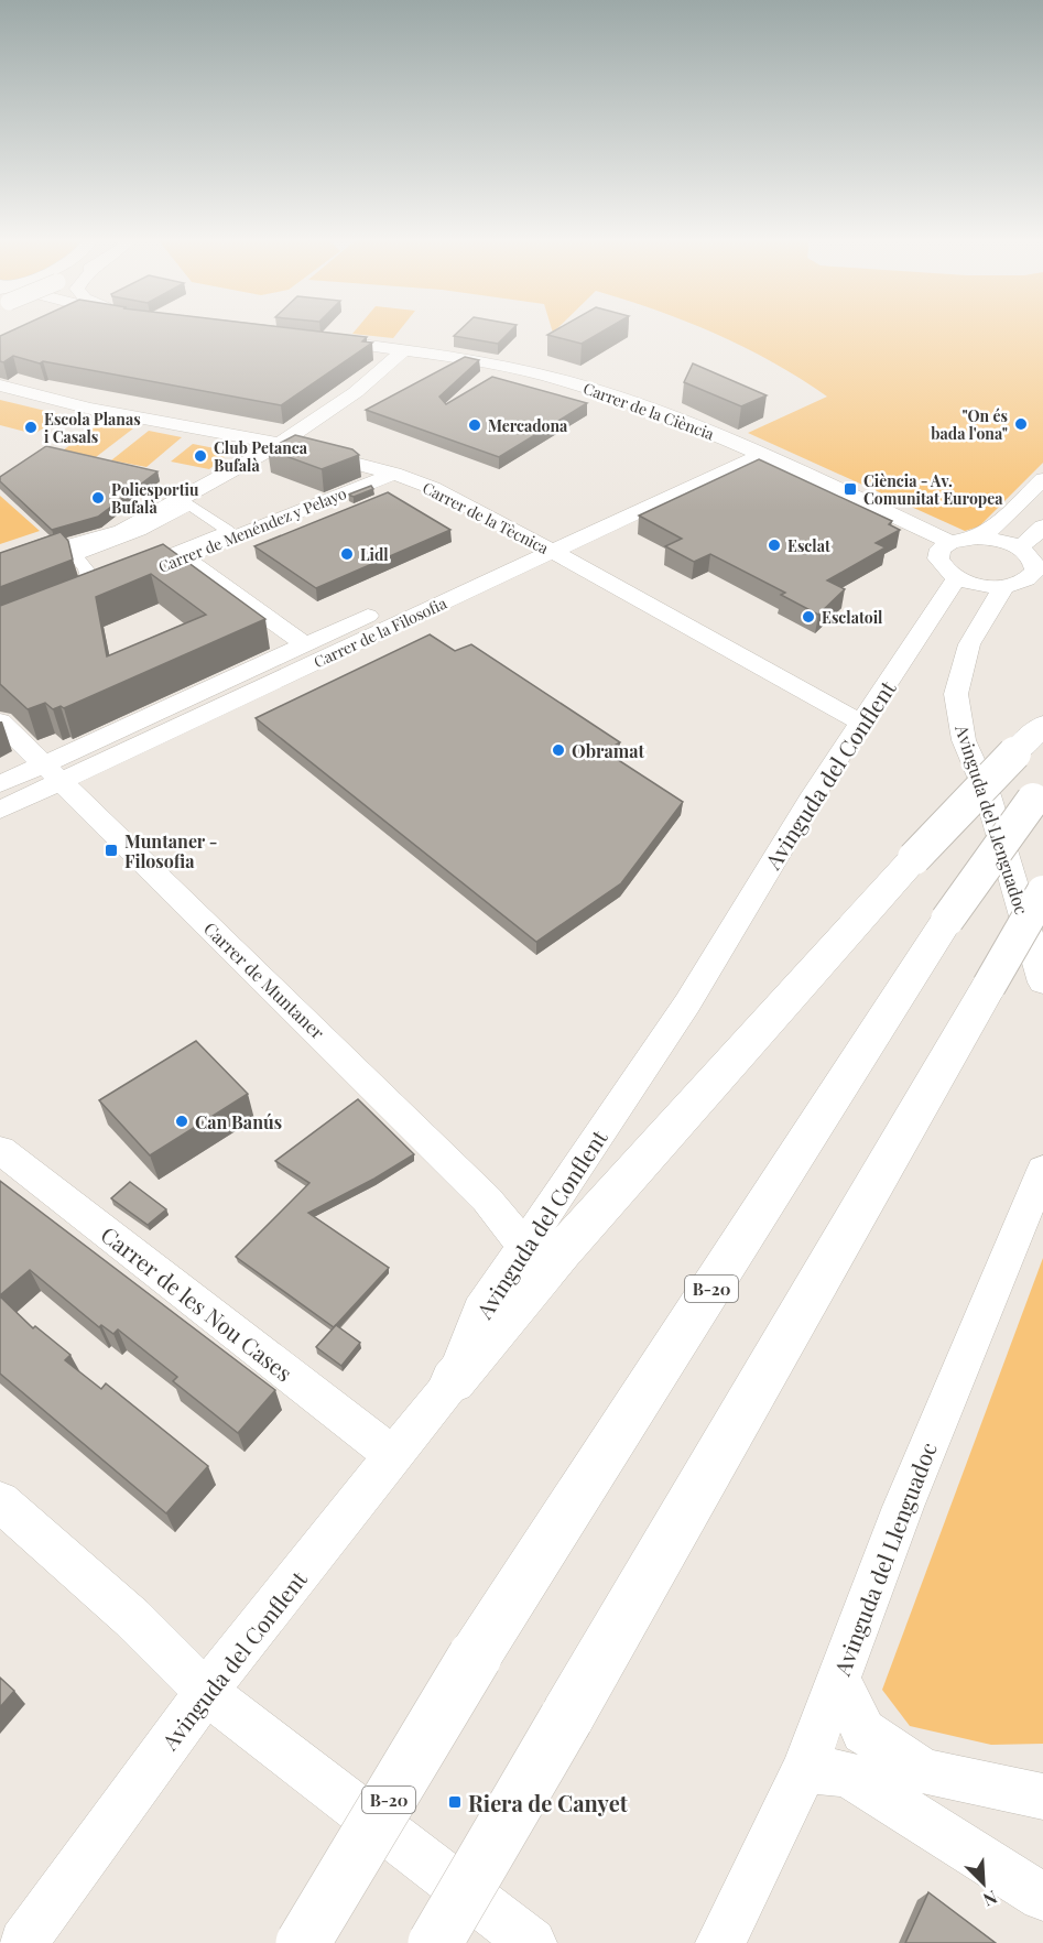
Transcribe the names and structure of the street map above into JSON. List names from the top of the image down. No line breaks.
{"streets":{"highway":["B-20"],"street":["Carrer de la Ciència","Carrer de la Tècnica","Carrer de Menéndez y Pelayo","Carrer de la Filosofia","Avinguda del Conflent","Avinguda del Llenguadoc","Carrer de Muntaner","Carrer de les Nou Cases"]},"crossings":[["Carrer de la Ciència","Carrer de la Filosofia"],["Carrer de la Tècnica","Carrer de Menéndez y Pelayo"],["Carrer de la Tècnica","Carrer de la Filosofia"],["Carrer de la Tècnica","Avinguda del Conflent"],["Carrer de la Filosofia","Carrer de Muntaner"],["Avinguda del Conflent","Carrer de Muntaner"],["Avinguda del Conflent","Carrer de les Nou Cases"]],"places":{"other":["\"On és bada l'ona\"","Mercadona","Escola Planas i Casals","Club Petanca Bufalà","Poliesportiu Bufalà","Esclat","Lidl","Esclatoil","Obramat","Can Banús"],"transit":["Ciència - Av. Comunitat Europea","Muntaner - Filosofia","Riera de Canyet"]},"north":"bottom right"}
